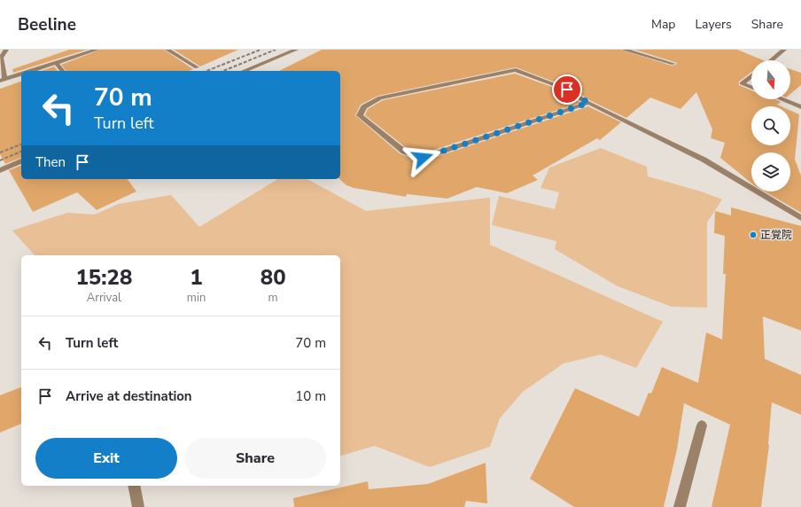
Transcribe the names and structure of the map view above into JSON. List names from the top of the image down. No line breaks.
{"places":["正覚院"],"north":"bottom","page":{"header":"Beeline","nav":["Map","Layers","Share"],"turn":["70 m","Turn left"],"then":"Then","eta":["15:28","Arrival","1","min","80","m"],"list":[{"name":"Turn left","value":"70 m"},{"name":"Arrive at destination","value":"10 m"}],"buttons":["Exit","Share"]}}
